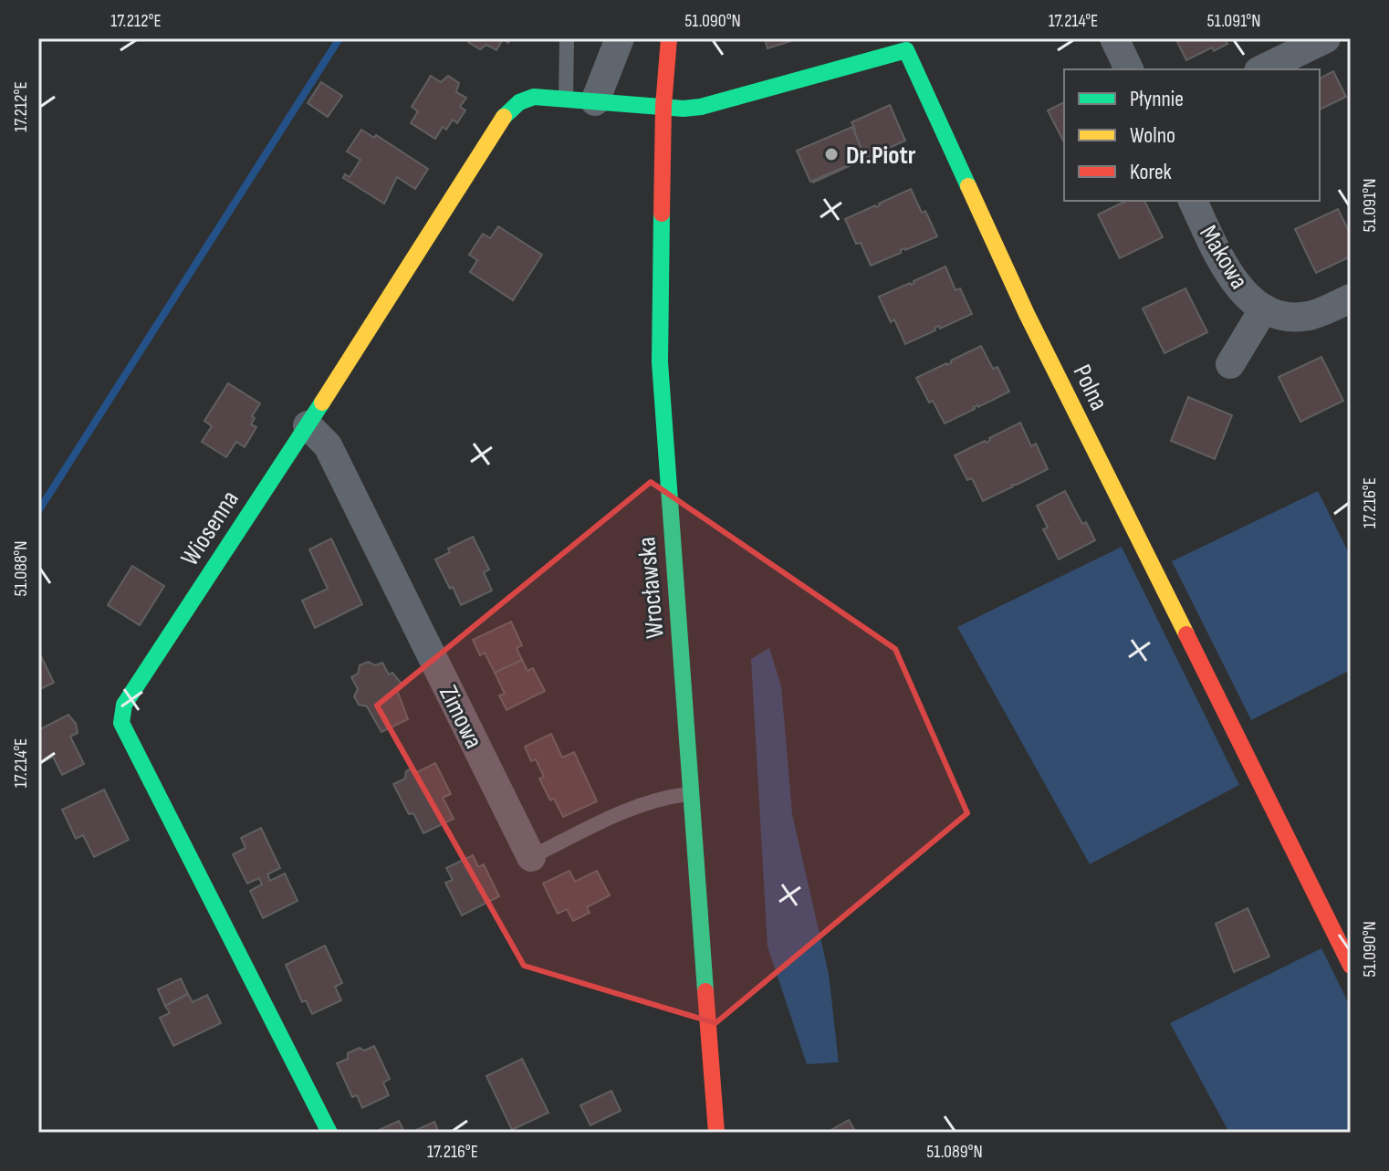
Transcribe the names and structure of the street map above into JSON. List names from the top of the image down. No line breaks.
{"streets":{"street":["Makowa","Polna","Wiosenna","Wrocławska","Zimowa"]},"crossings":[["Polna","Wiosenna"],["Polna","Wrocławska"],["Wiosenna","Wrocławska"],["Wiosenna","Zimowa"],["Wrocławska","Zimowa"]],"places":["Dr.Piotr"],"legend":["Płynnie","Wolno","Korek"],"coordinates":["17.212°E","51.090°N","17.214°E","51.091°N","17.216°E","51.088°N","51.089°N"]}
